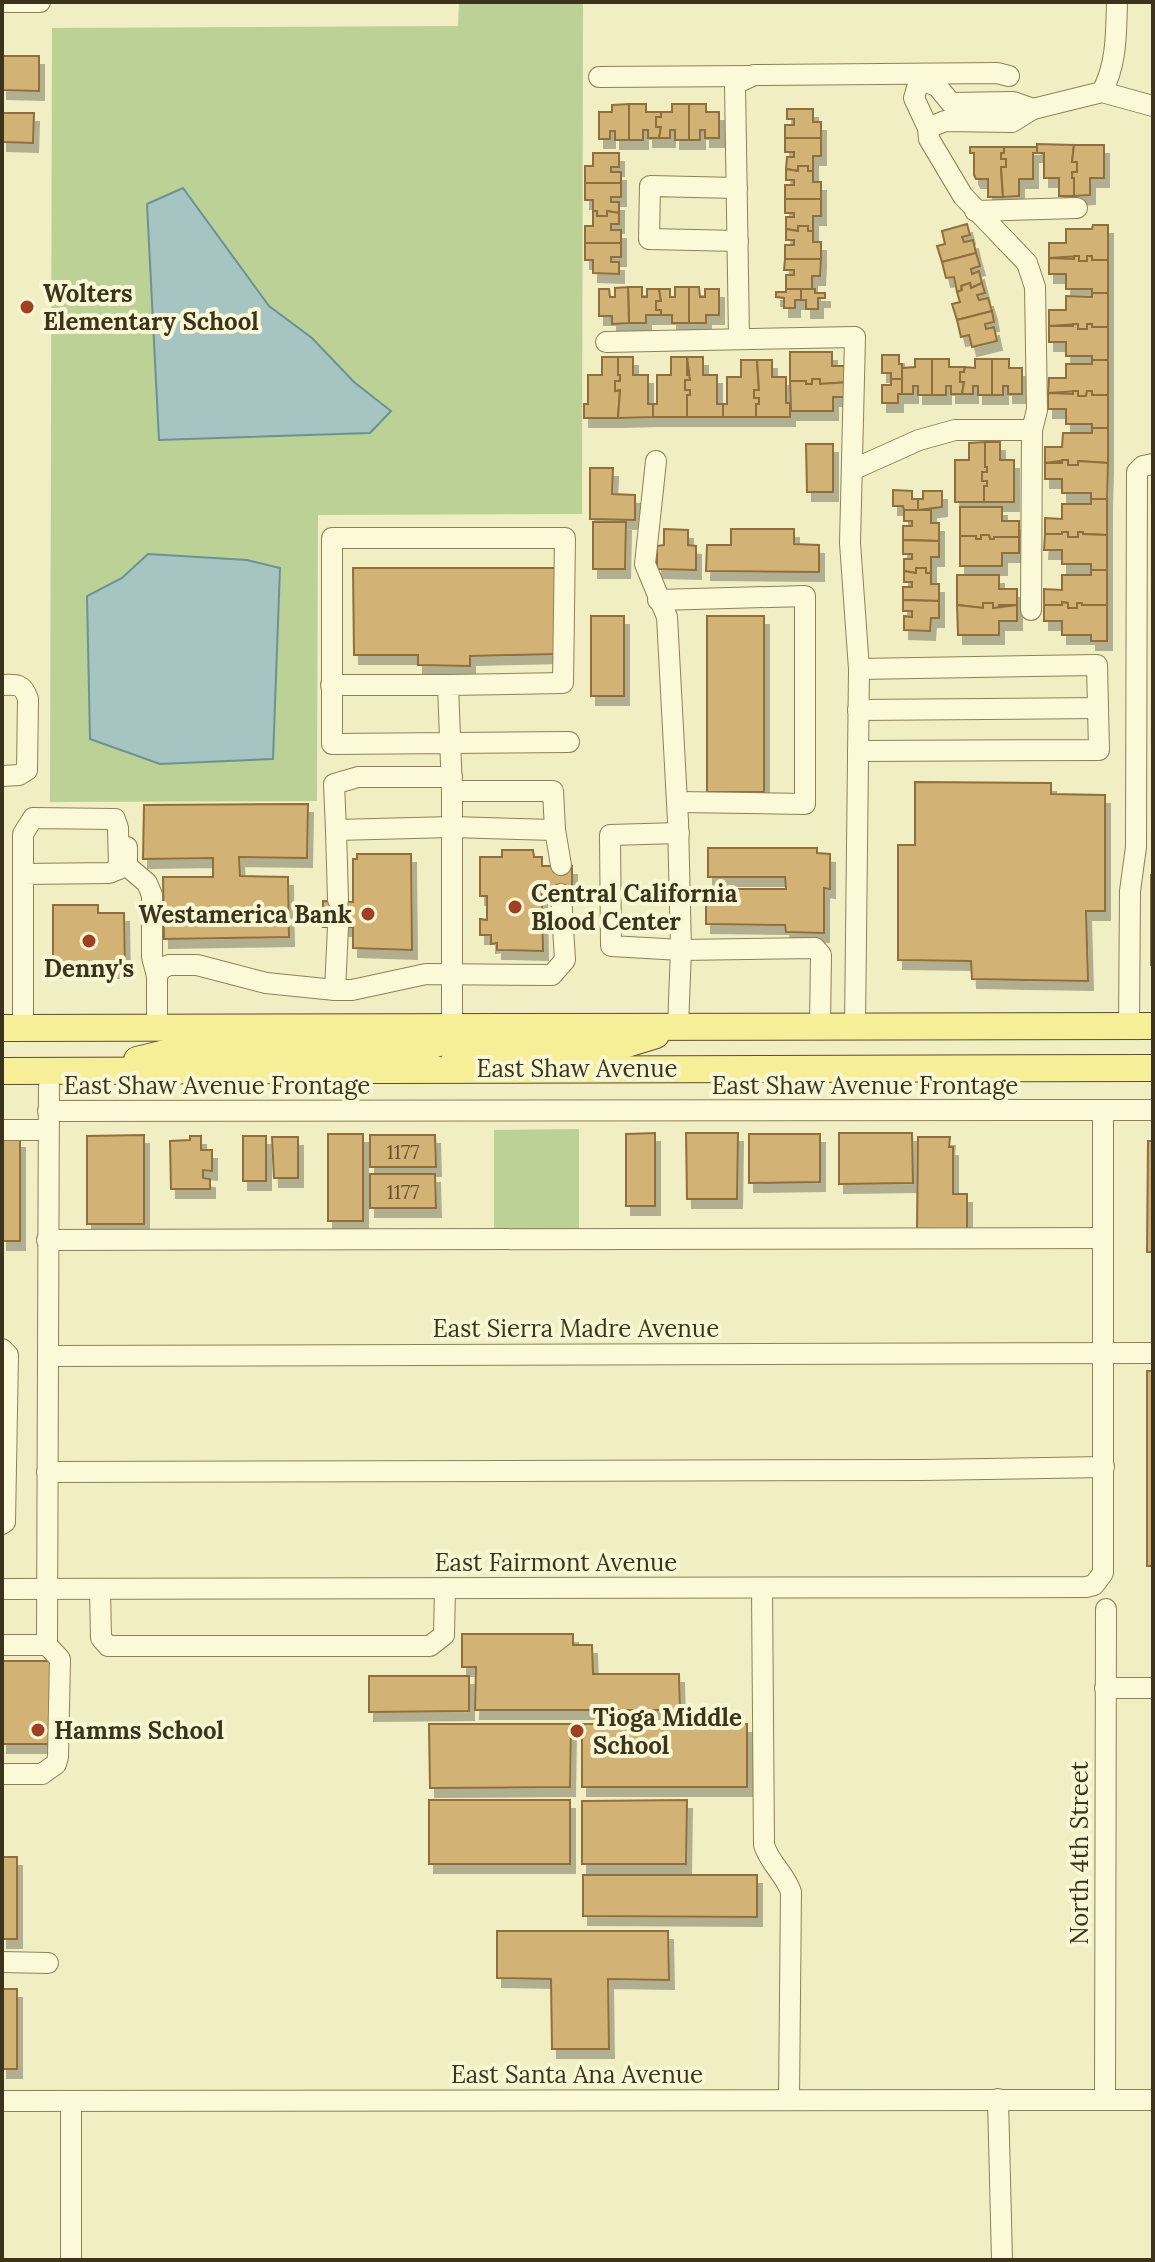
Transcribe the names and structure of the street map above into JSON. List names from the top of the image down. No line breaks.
{"streets":{"main road":["East Shaw Avenue"],"street":["East Shaw Avenue Frontage","East Sierra Madre Avenue","East Fairmont Avenue","North 4th Street","East Santa Ana Avenue"]},"crossings":[["North 4th Street","East Santa Ana Avenue"]],"places":["Wolters Elementary School","Central California Blood Center","Westamerica Bank","Denny's","Hamms School","Tioga Middle School"],"house_numbers":["1177","1177"]}
